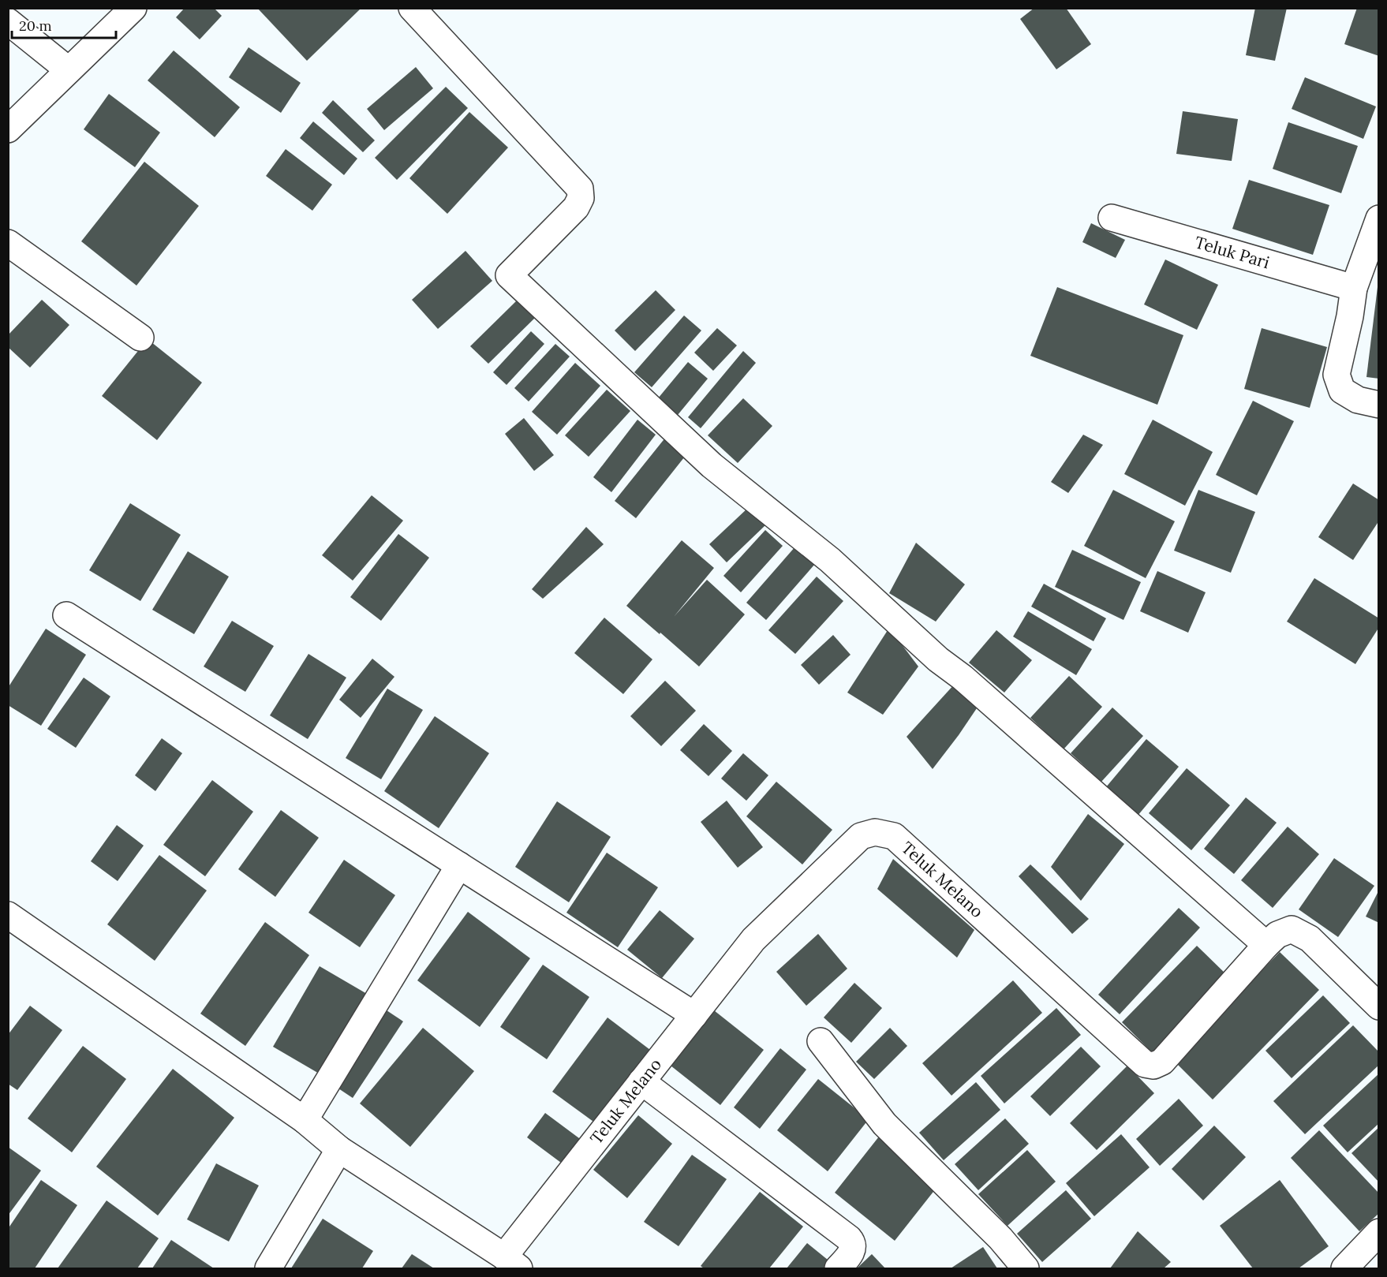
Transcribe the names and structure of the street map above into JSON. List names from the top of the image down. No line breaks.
{"streets":{"street":["Teluk Pari","Teluk Melano"]},"scale_bar":"20 m"}
